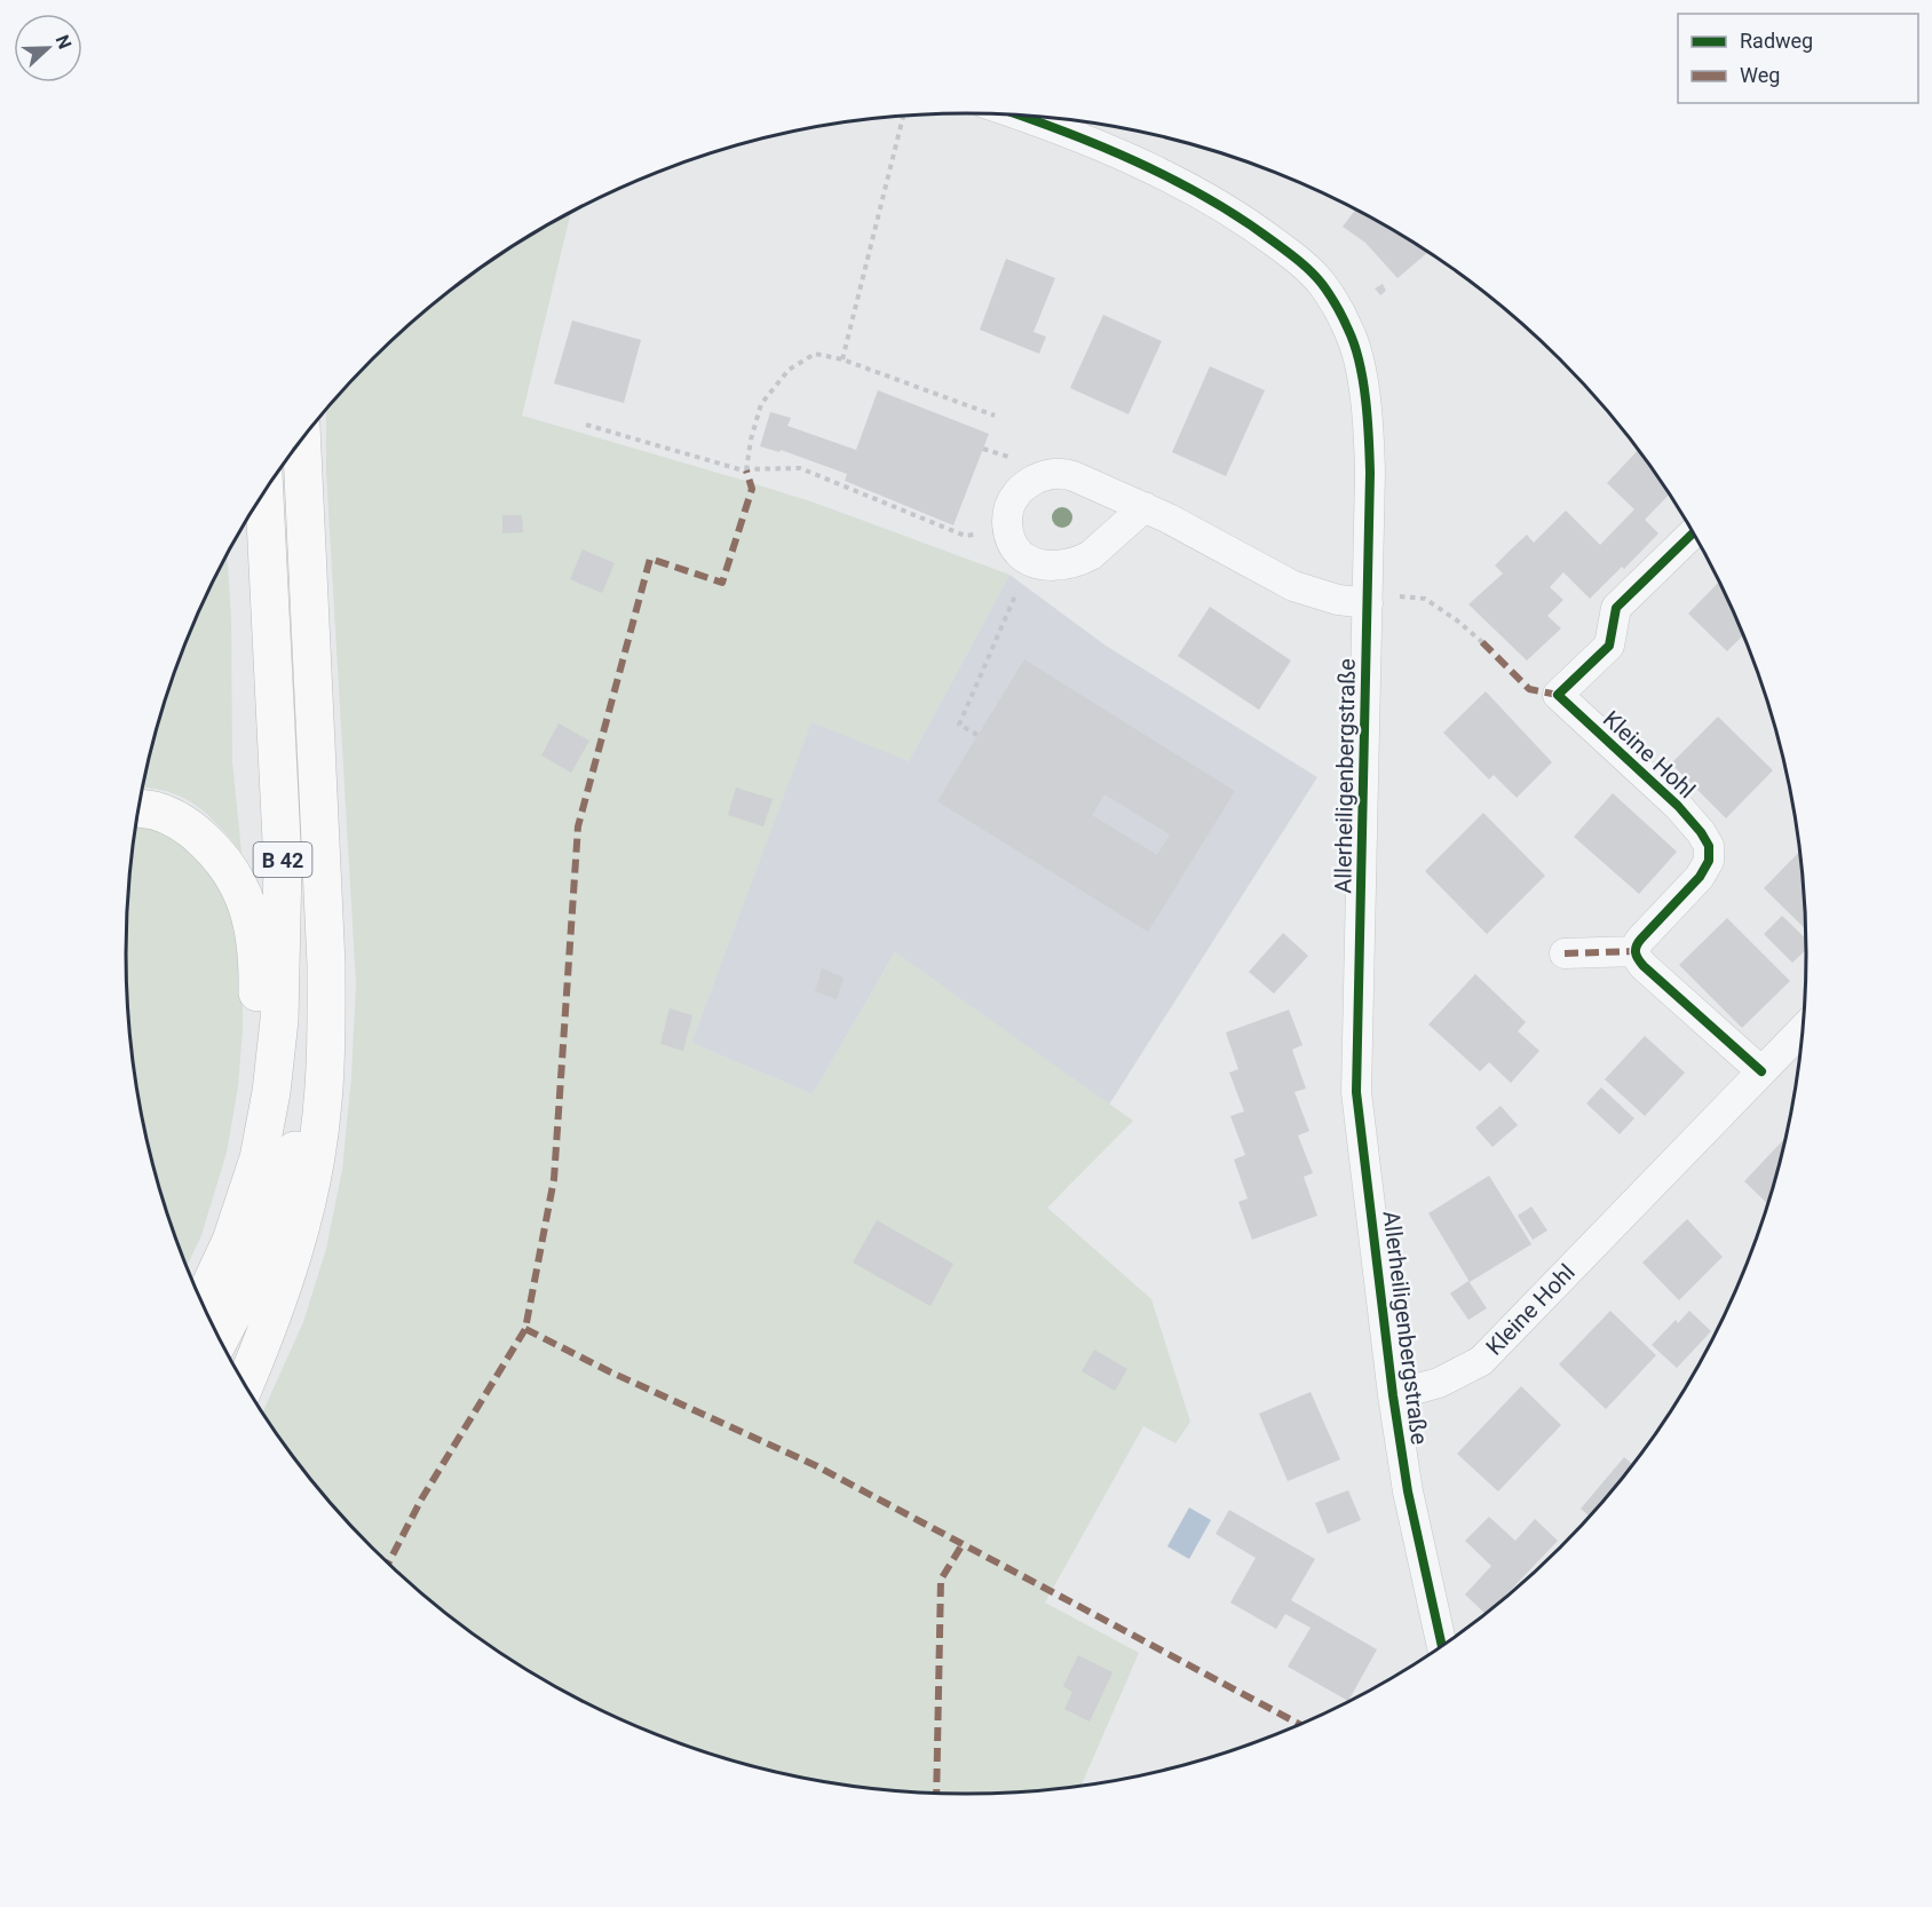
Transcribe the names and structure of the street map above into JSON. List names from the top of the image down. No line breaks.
{"streets":{"highway":["B 42"],"street":["Kleine Hohl","Allerheiligenbergstraße"]},"crossings":[["Kleine Hohl","Allerheiligenbergstraße"]],"legend":["Radweg","Weg"],"north":"right"}
